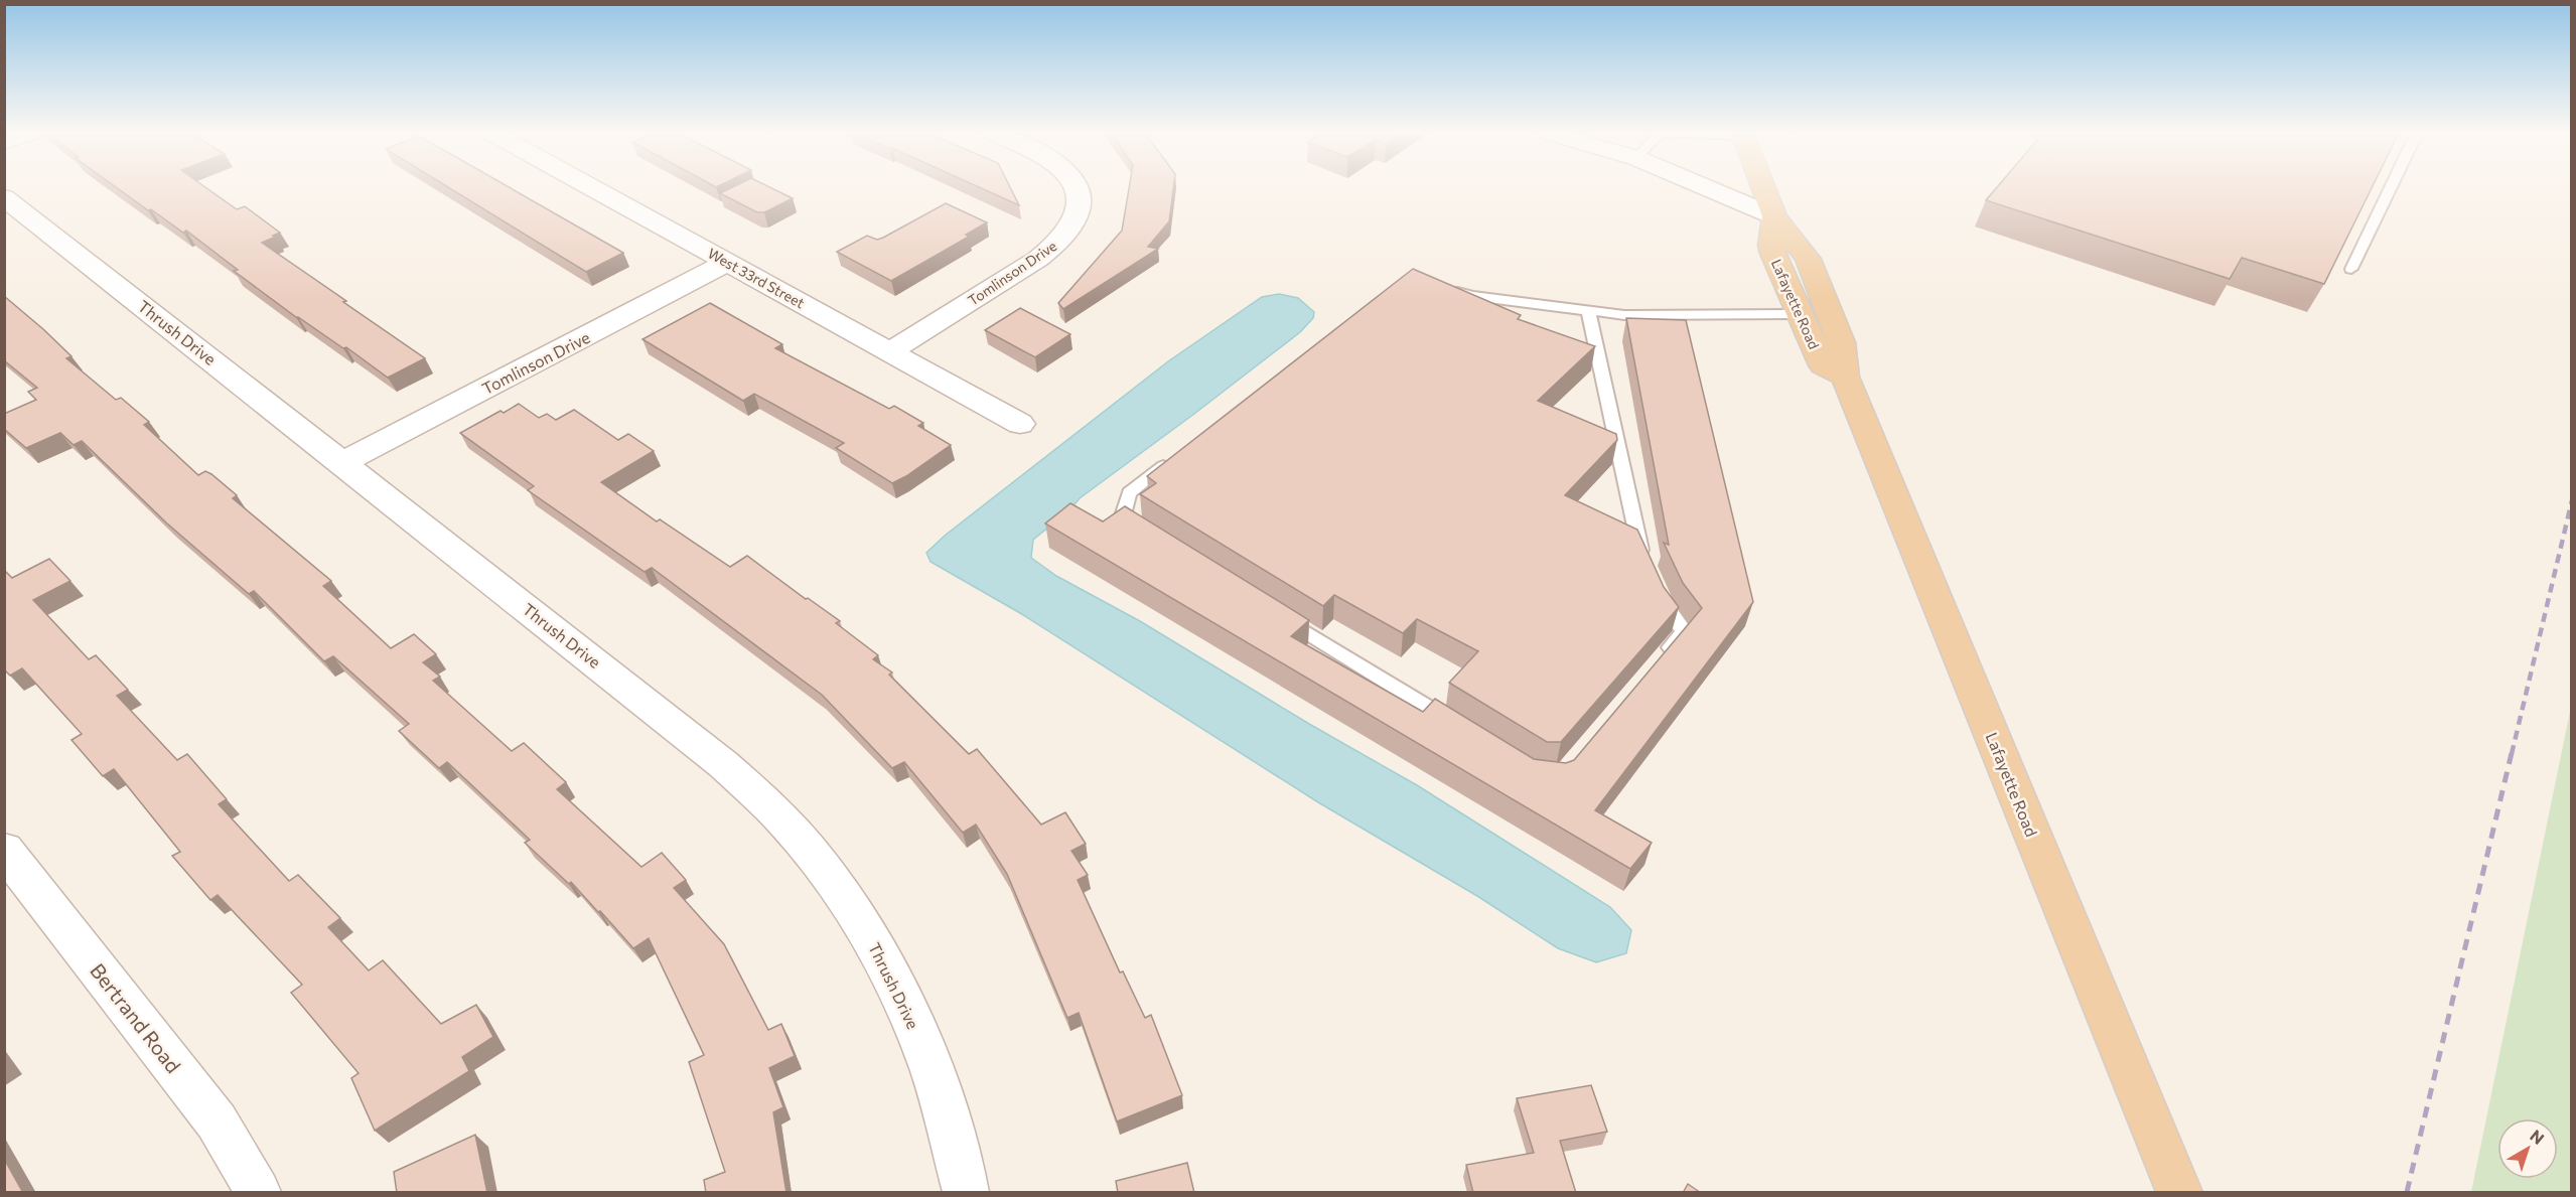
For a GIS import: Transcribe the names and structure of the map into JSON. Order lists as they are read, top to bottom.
{
  "streets": {
    "main road": ["Lafayette Road"],
    "street": [
      "Tomlinson Drive",
      "West 33rd Street",
      "Thrush Drive",
      "Bertrand Road"
    ]
  },
  "crossings": [
    ["Tomlinson Drive", "West 33rd Street"],
    ["Tomlinson Drive", "Thrush Drive"]
  ],
  "north": "top right"
}
